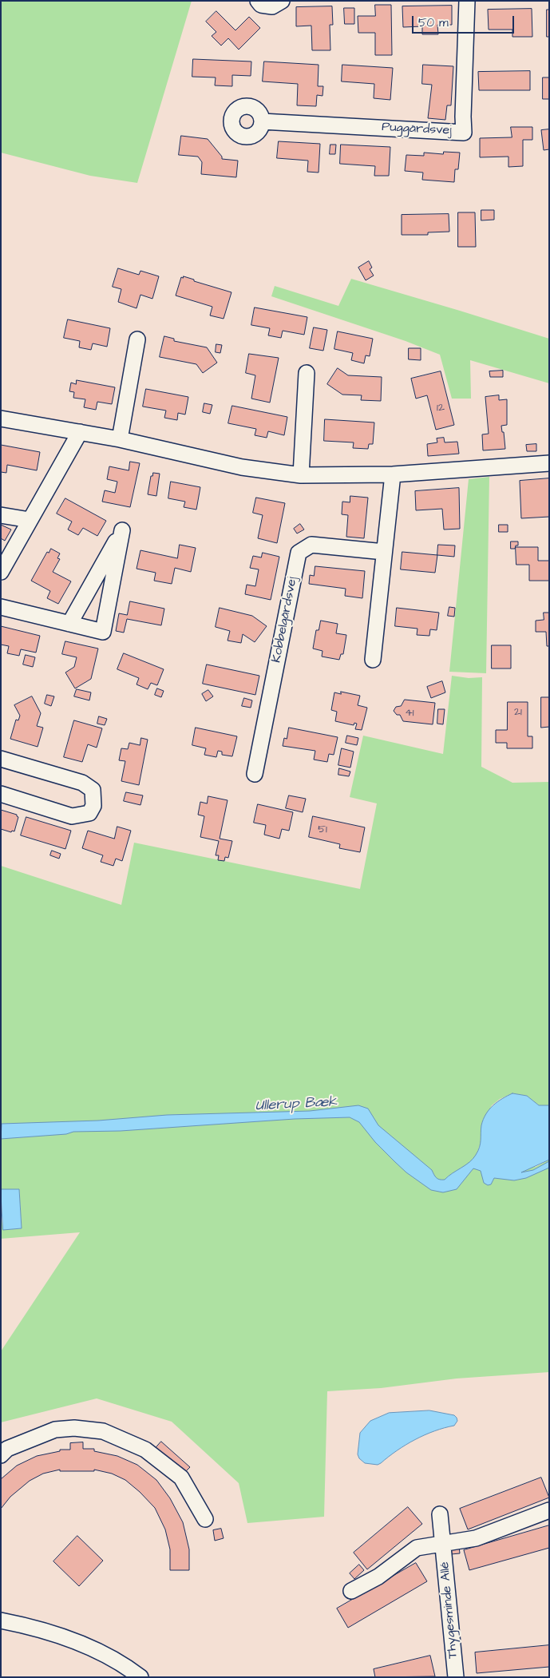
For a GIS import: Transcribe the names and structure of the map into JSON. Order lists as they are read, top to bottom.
{
  "streets": {
    "street": ["Puggårdsvej", "Kobbelgårdsvej", "Thygesminde Allé"]
  },
  "water": ["Ullerup Bæk"],
  "house_numbers": [
    "12",
    "21",
    "41",
    "51"
  ],
  "scale_bar": "50 m"
}
